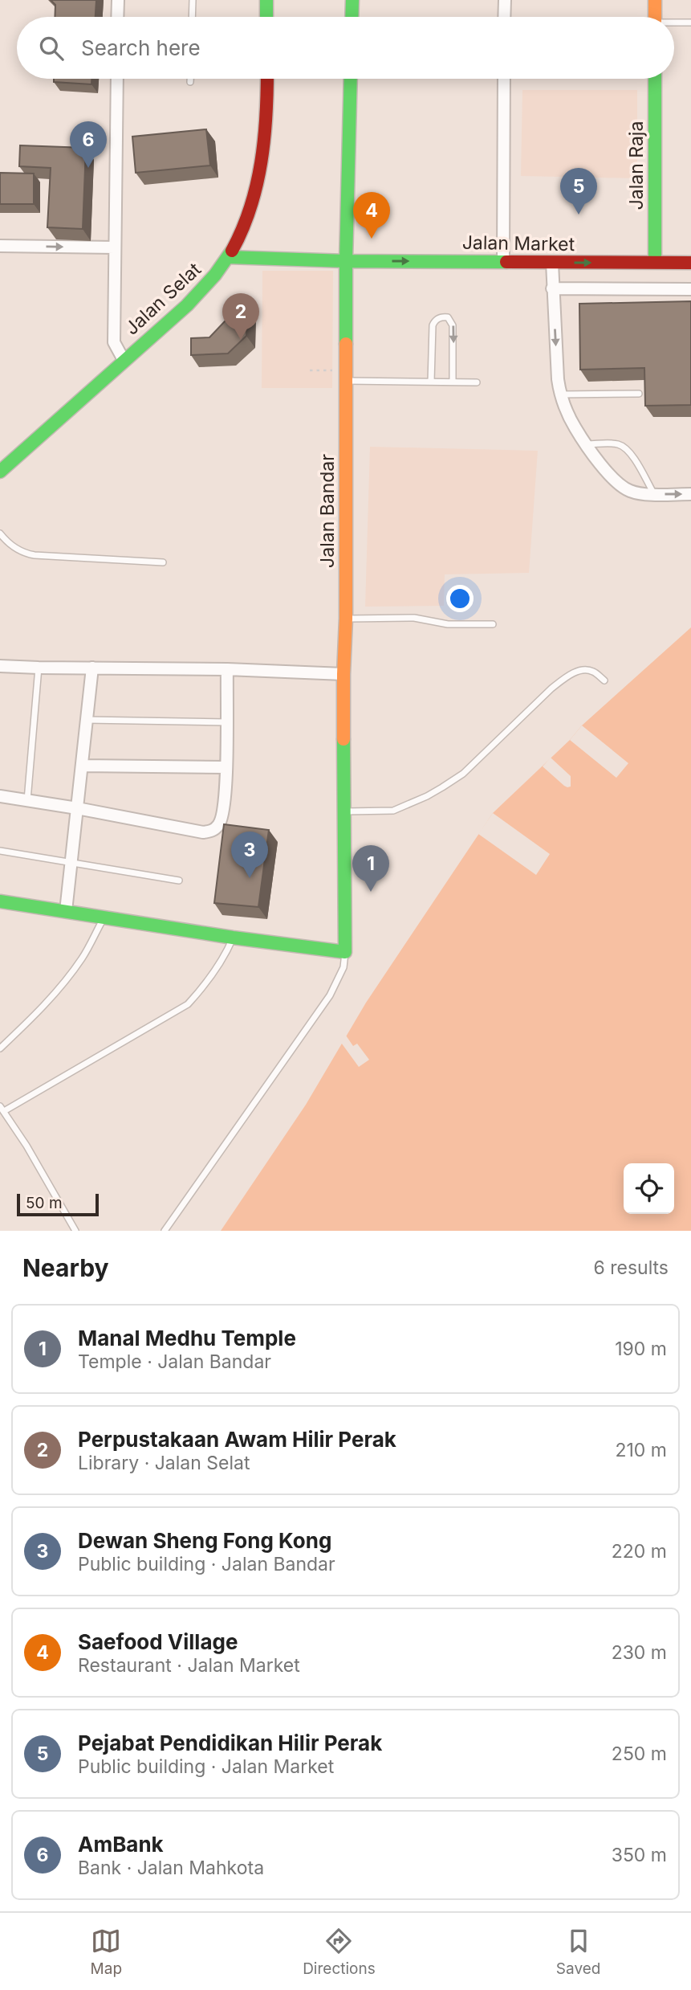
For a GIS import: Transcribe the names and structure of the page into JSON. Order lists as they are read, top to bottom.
{
  "streets": {
    "street": [
      "Jalan Raja",
      "Jalan Market",
      "Jalan Selat",
      "Jalan Bandar"
    ]
  },
  "crossings": [
    ["Jalan Raja", "Jalan Market"],
    ["Jalan Market", "Jalan Selat"],
    ["Jalan Market", "Jalan Bandar"]
  ],
  "scale_bar": "50 m",
  "page": {
    "search": "Search here",
    "pins": [
      "6",
      "5",
      "4",
      "2",
      "3",
      "1"
    ],
    "scale": "50 m",
    "heading": ["Nearby", "6 results"],
    "list": [
      {
        "mark": "1",
        "name": "Manal Medhu Temple",
        "note": "Temple · Jalan Bandar",
        "value": "190 m"
      },
      {
        "mark": "2",
        "name": "Perpustakaan Awam Hilir Perak",
        "note": "Library · Jalan Selat",
        "value": "210 m"
      },
      {
        "mark": "3",
        "name": "Dewan Sheng Fong Kong",
        "note": "Public building · Jalan Bandar",
        "value": "220 m"
      },
      {
        "mark": "4",
        "name": "Saefood Village",
        "note": "Restaurant · Jalan Market",
        "value": "230 m"
      },
      {
        "mark": "5",
        "name": "Pejabat Pendidikan Hilir Perak",
        "note": "Public building · Jalan Market",
        "value": "250 m"
      },
      {
        "mark": "6",
        "name": "AmBank",
        "note": "Bank · Jalan Mahkota",
        "value": "350 m"
      }
    ],
    "nav": ["Map", "Directions", "Saved"]
  }
}
